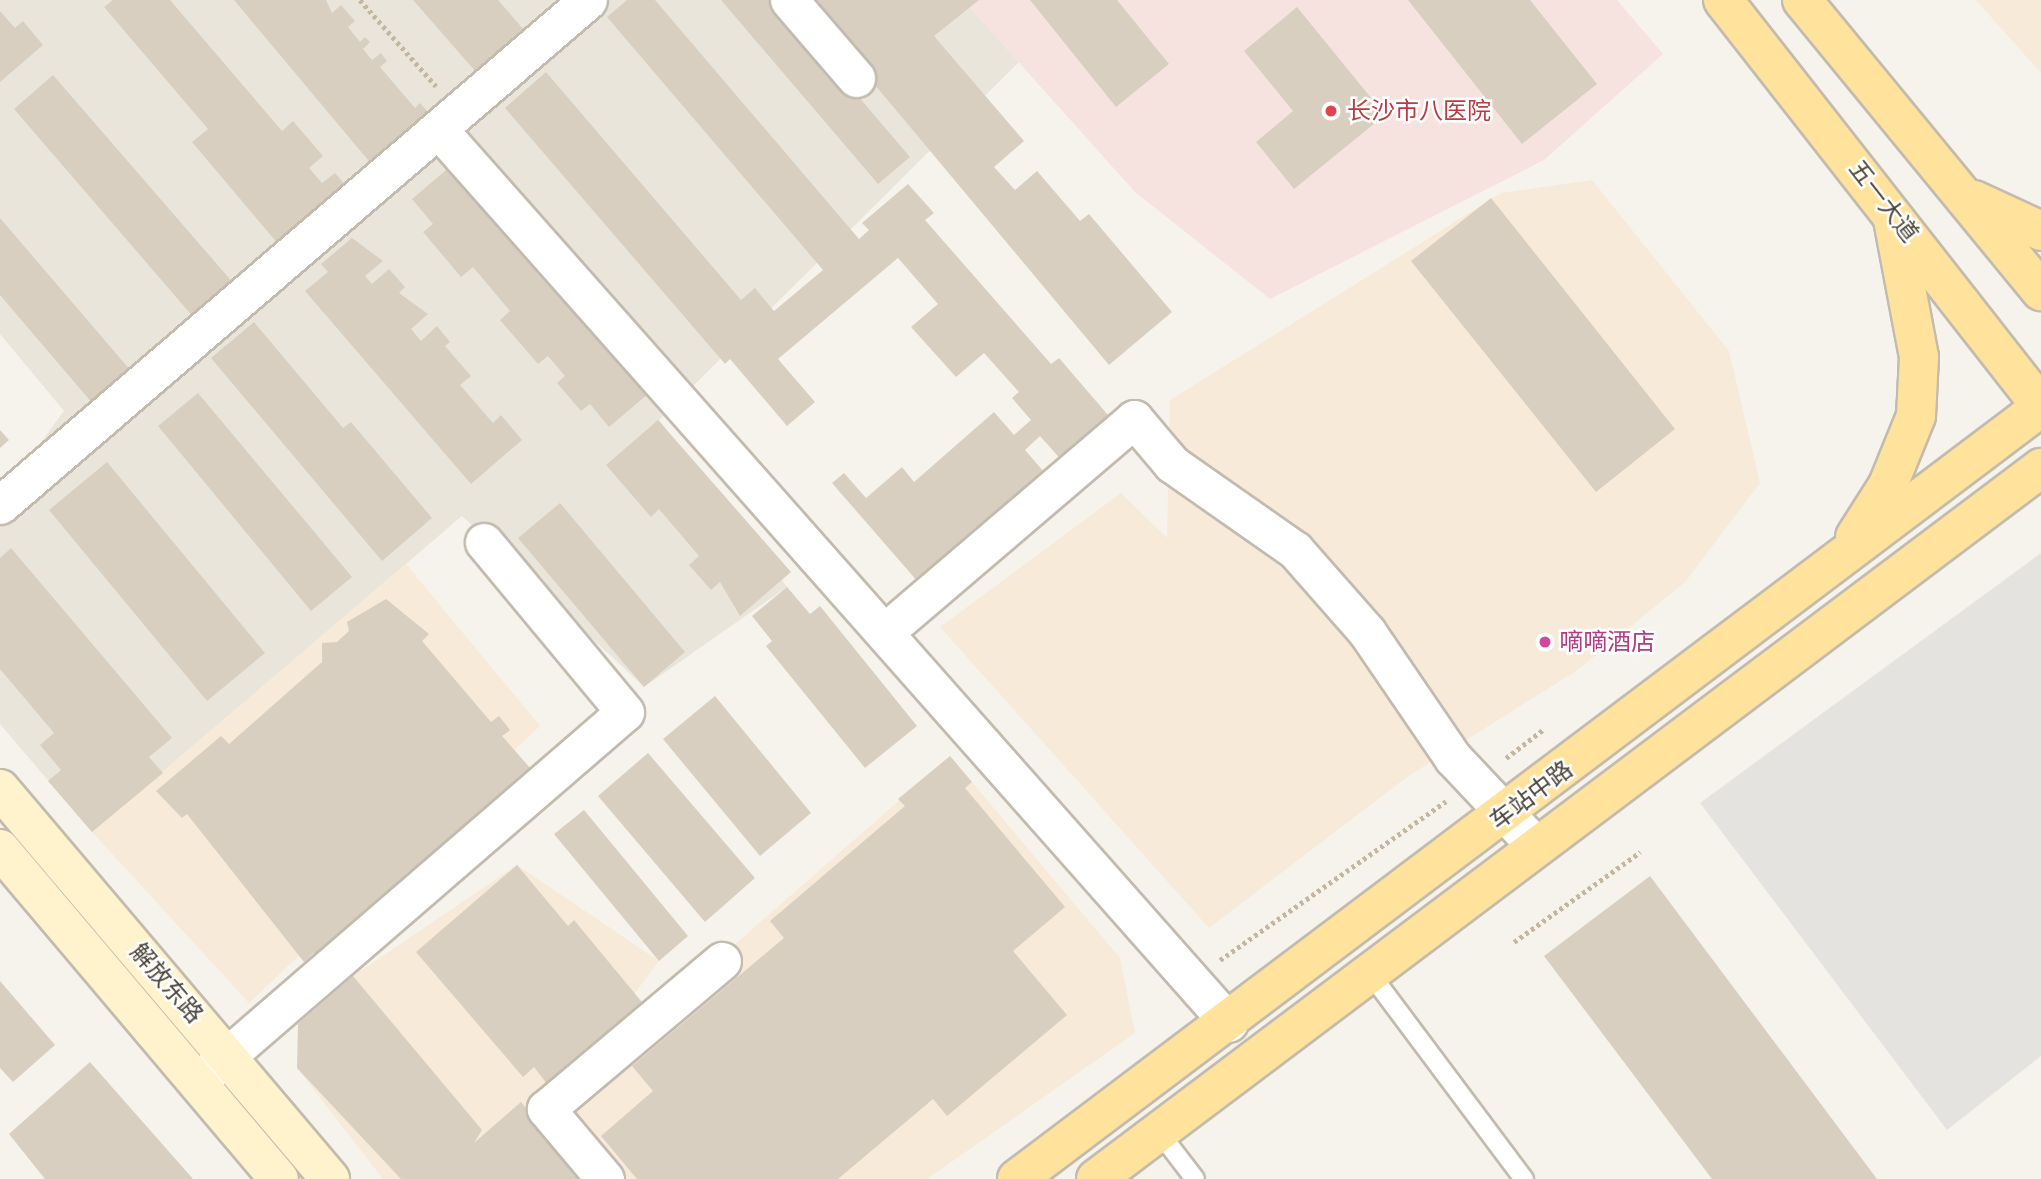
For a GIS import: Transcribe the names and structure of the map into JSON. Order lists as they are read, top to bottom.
{
  "streets": {
    "main road": ["五一大道", "车站中路", "解放东路"]
  },
  "crossings": [
    ["五一大道", "车站中路"]
  ],
  "places": ["长沙市八医院", "嘀嘀酒店"]
}
